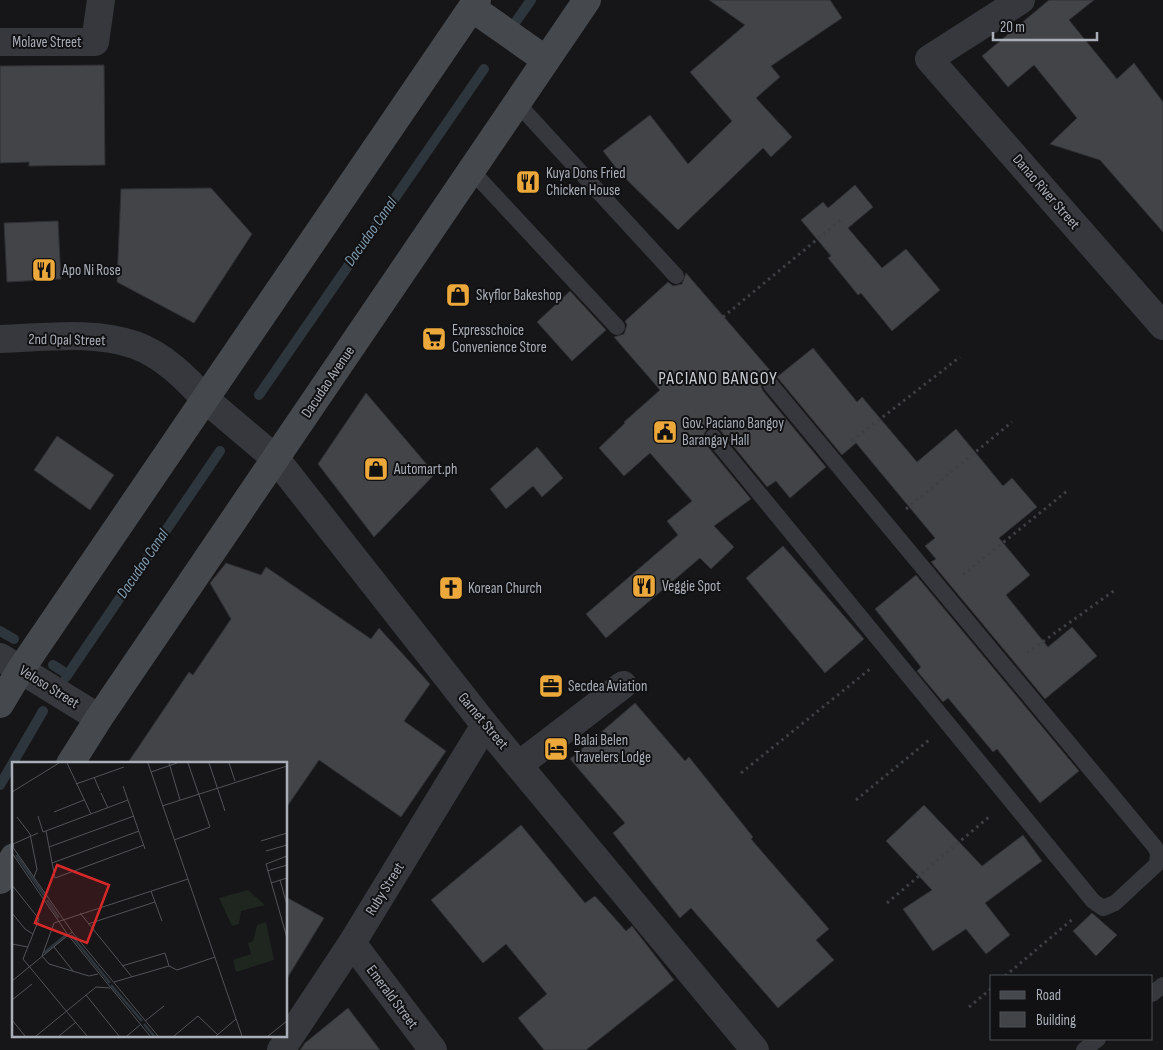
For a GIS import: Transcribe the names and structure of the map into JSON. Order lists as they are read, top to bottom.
{
  "streets": {
    "main road": ["Dacudao Avenue"],
    "street": [
      "Molave Street",
      "Danao River Street",
      "2nd Opal Street",
      "Veloso Street",
      "Garnet Street",
      "Ruby Street",
      "Emerald Street"
    ]
  },
  "crossings": [
    ["2nd Opal Street", "Garnet Street"],
    ["Dacudao Avenue", "Veloso Street"],
    ["Dacudao Avenue", "Garnet Street"],
    ["Garnet Street", "Ruby Street"],
    ["Ruby Street", "Emerald Street"]
  ],
  "districts": ["PACIANO BANGOY"],
  "water": ["Dacudao Canal"],
  "places": {
    "restaurant": ["Kuya Dons Fried Chicken House", "Apo Ni Rose", "Veggie Spot"],
    "shop": ["Skyflor Bakeshop", "Automart.ph"],
    "supermarket": ["Expresschoice Convenience Store"],
    "public building": ["Gov. Paciano Bangoy Barangay Hall"],
    "church": ["Korean Church"],
    "office": ["Secdea Aviation"],
    "hotel": ["Balai Belen Travelers Lodge"]
  },
  "legend": ["Road", "Building"],
  "scale_bar": "20 m"
}
